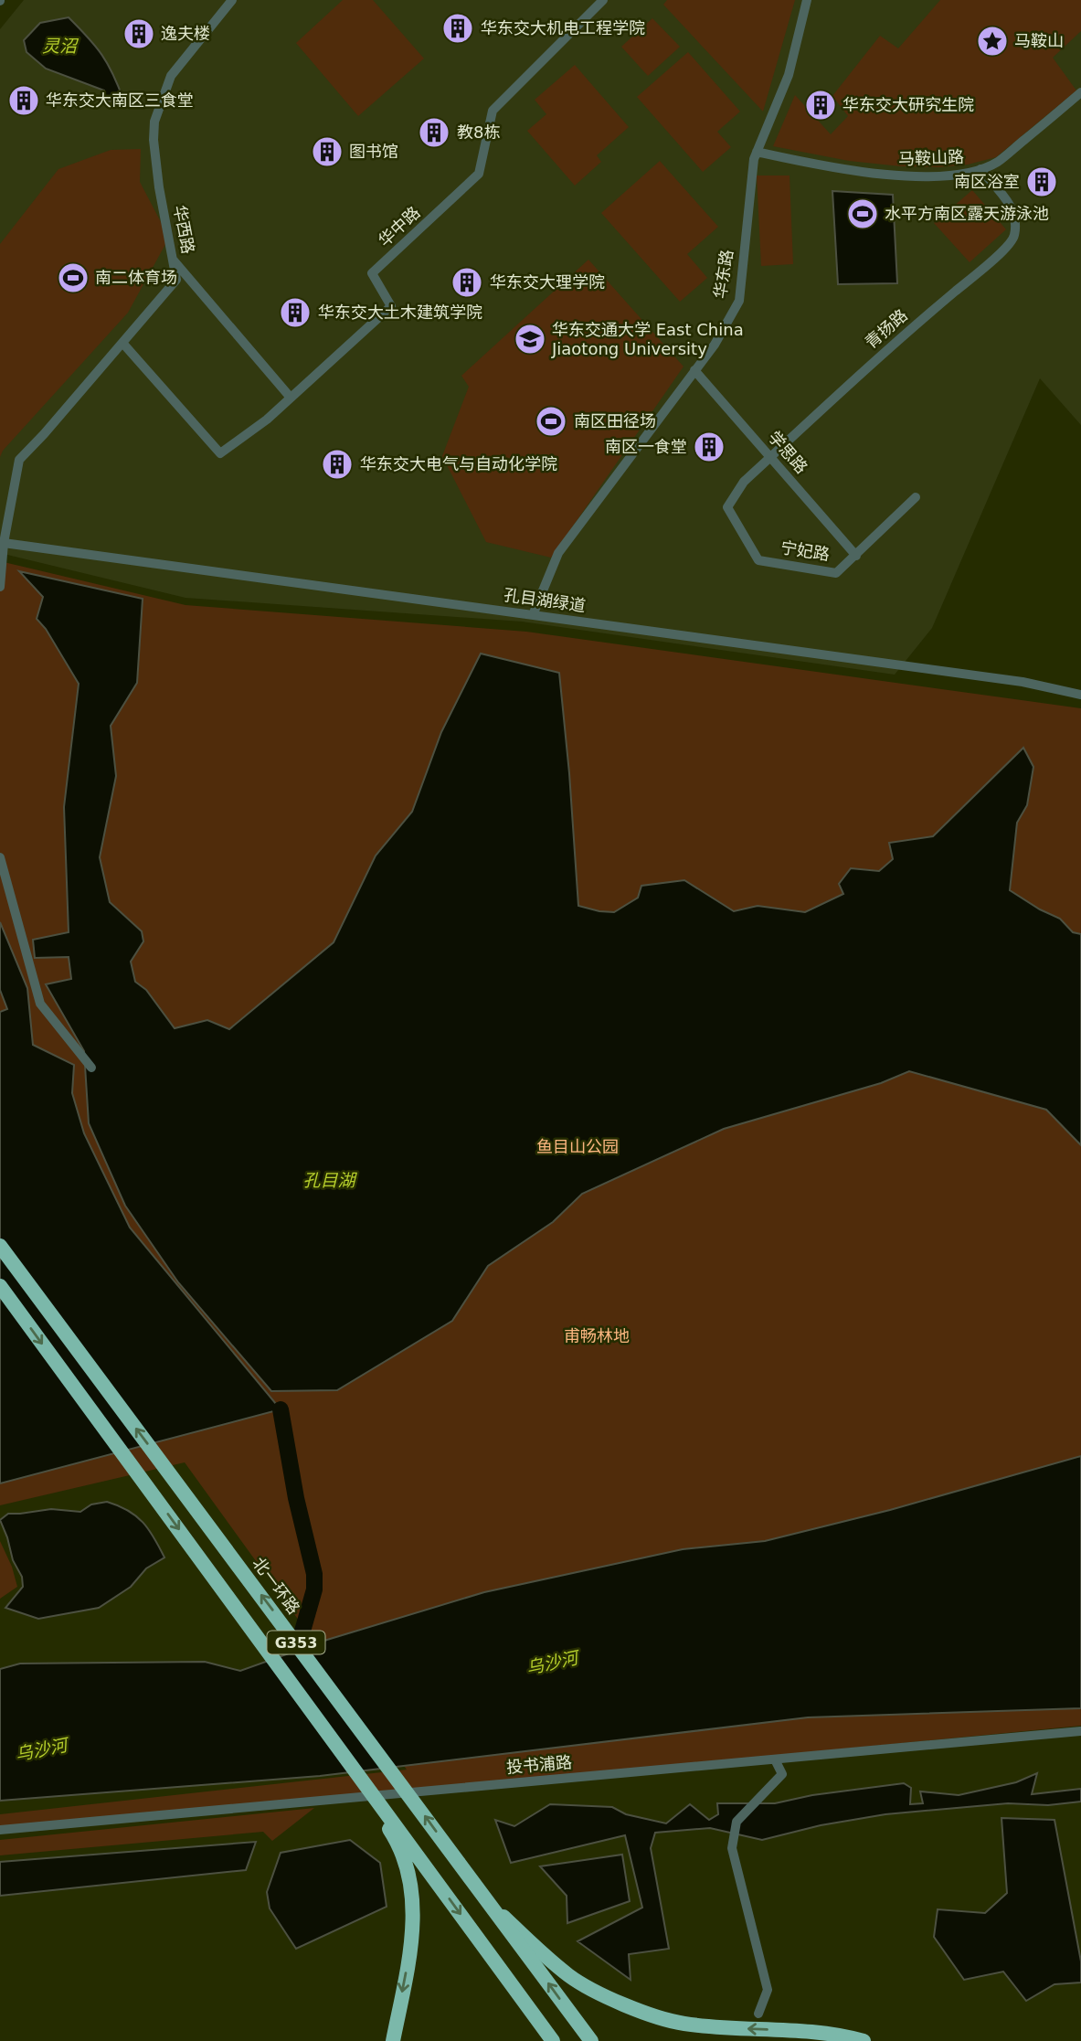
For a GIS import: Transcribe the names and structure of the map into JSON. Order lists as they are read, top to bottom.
{
  "streets": {
    "highway": ["北一环路", "G353"],
    "street": [
      "马鞍山路",
      "华中路",
      "华西路",
      "华东路",
      "青扬路",
      "学思路",
      "宁妃路",
      "孔目湖绿道",
      "投书浦路"
    ]
  },
  "crossings": [
    ["马鞍山路", "华东路"],
    ["马鞍山路", "青扬路"],
    ["华中路", "华西路"],
    ["华西路", "孔目湖绿道"],
    ["华东路", "学思路"],
    ["华东路", "孔目湖绿道"],
    ["青扬路", "学思路"],
    ["青扬路", "宁妃路"],
    ["学思路", "宁妃路"]
  ],
  "water": ["灵沼", "孔目湖", "乌沙河"],
  "parks": ["鱼目山公园", "甫畅林地"],
  "places": {
    "building": [
      "华东交大机电工程学院",
      "逸夫楼",
      "华东交大南区三食堂",
      "华东交大研究生院",
      "教8栋",
      "图书馆",
      "南区浴室",
      "华东交大理学院",
      "华东交大土木建筑学院",
      "南区一食堂",
      "华东交大电气与自动化学院"
    ],
    "place": ["马鞍山"],
    "sports": ["水平方南区露天游泳池", "南二体育场", "南区田径场"],
    "school or university": ["华东交通大学 East China Jiaotong University"]
  }
}
